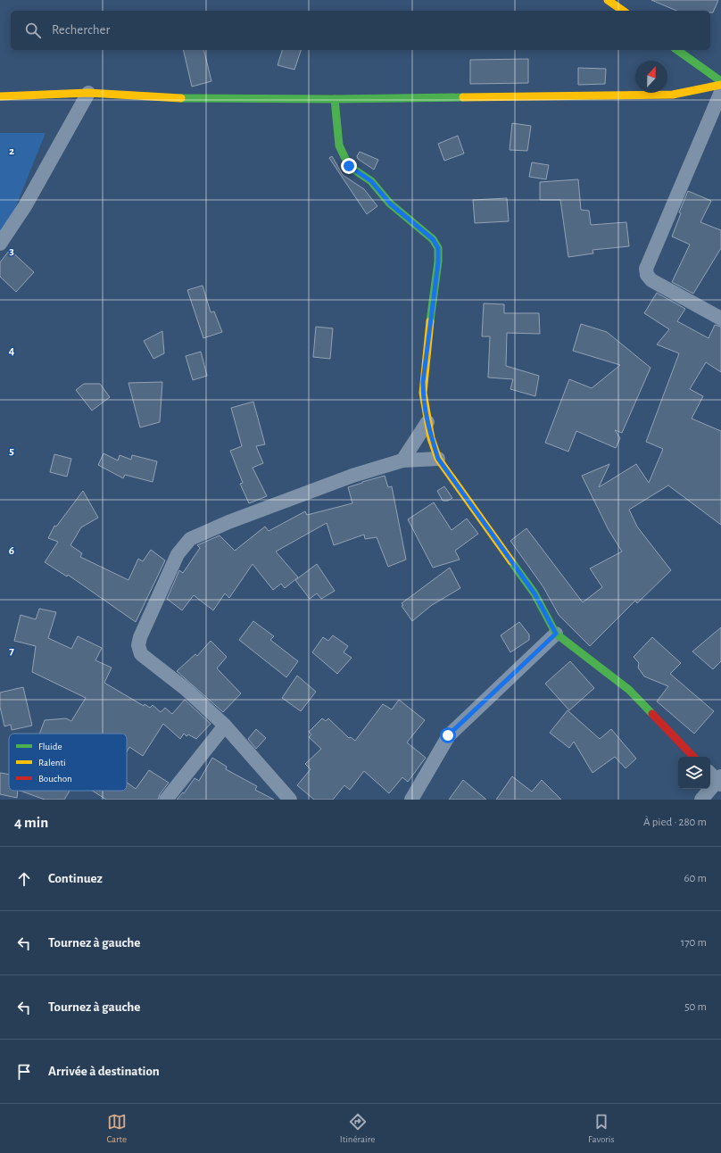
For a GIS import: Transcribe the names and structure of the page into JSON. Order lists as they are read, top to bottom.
{
  "legend": ["Fluide", "Ralenti", "Bouchon"],
  "north": "top",
  "page": {
    "search": "Rechercher",
    "heading": ["4 min", "À pied · 280 m"],
    "list": [
      ["Continuez", "60 m"],
      ["Tournez à gauche", "170 m"],
      ["Tournez à gauche", "50 m"],
      "Arrivée à destination"
    ],
    "nav": ["Carte", "Itinéraire", "Favoris"]
  },
  "grid": {
    "rows": [
      "2",
      "3",
      "4",
      "5",
      "6",
      "7"
    ]
  }
}
